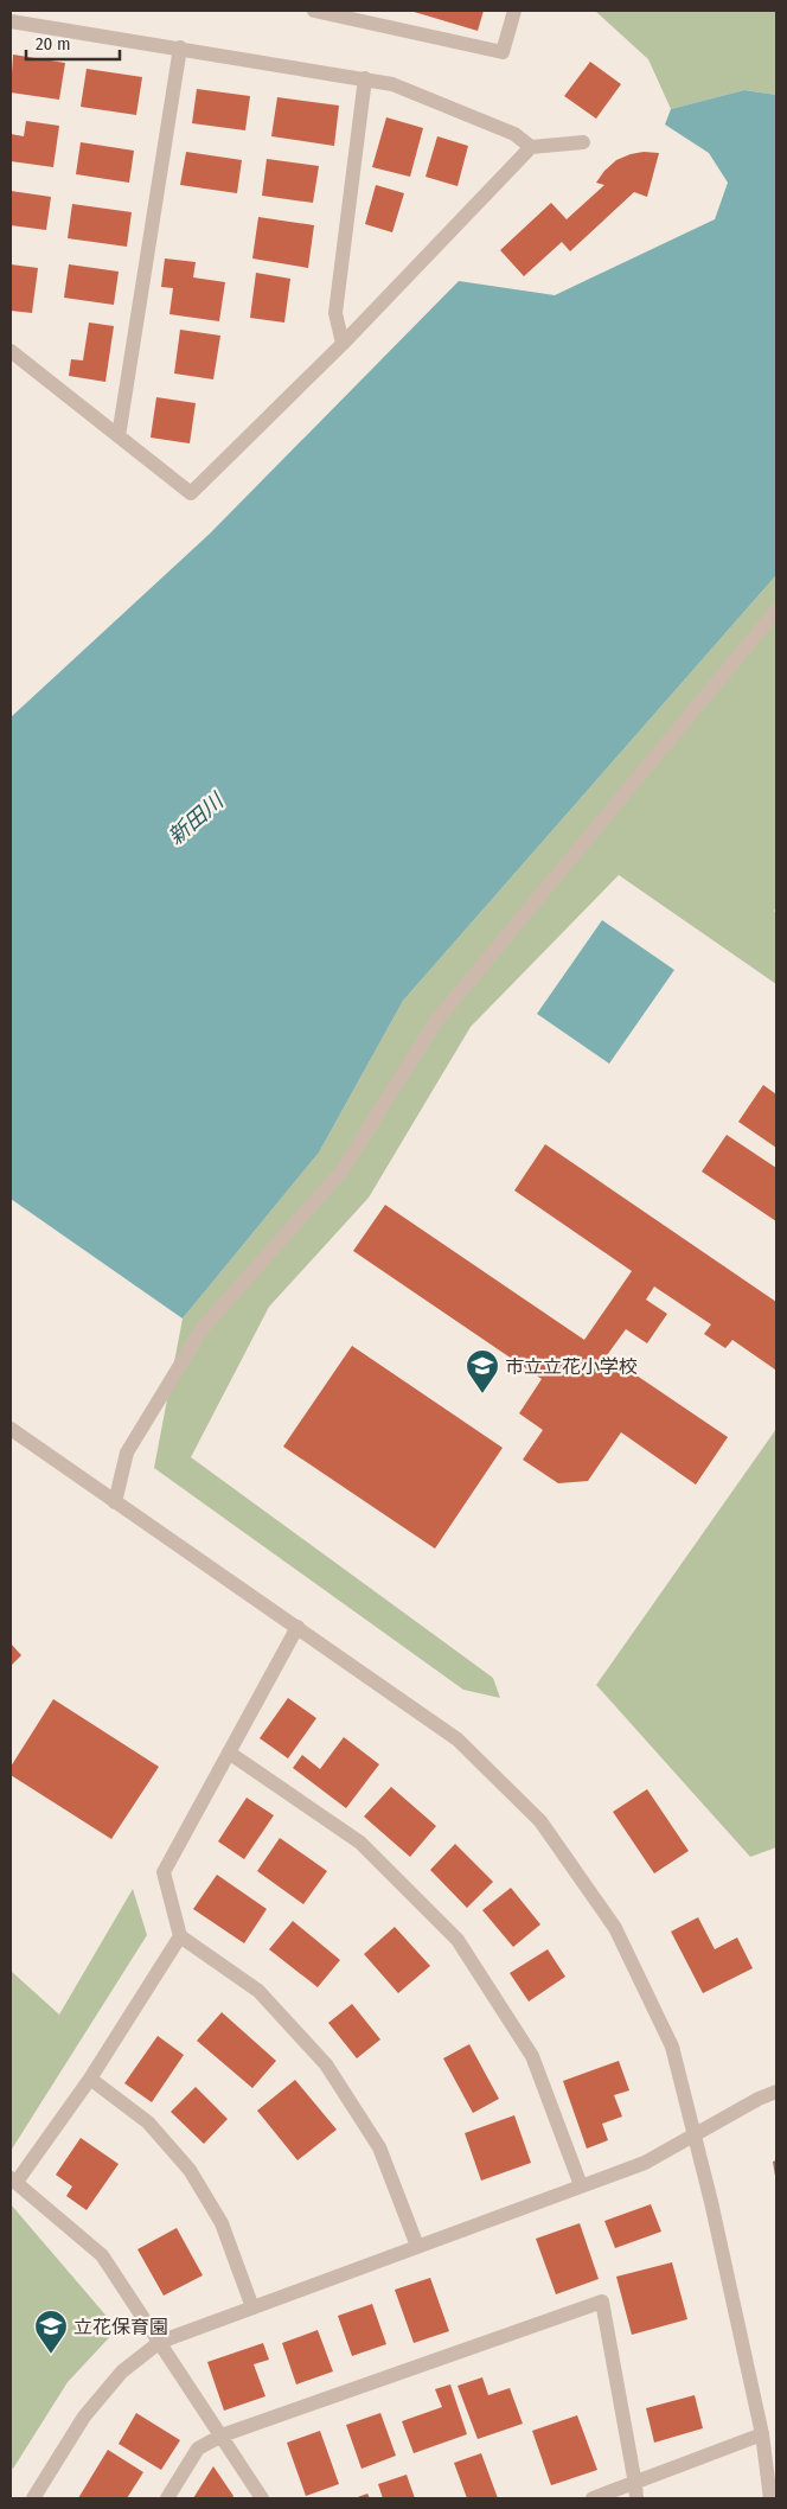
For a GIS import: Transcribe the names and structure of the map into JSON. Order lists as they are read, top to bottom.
{
  "water": ["新田川"],
  "places": {
    "school or university": ["市立立花小学校", "立花保育園"]
  },
  "scale_bar": "20 m"
}
